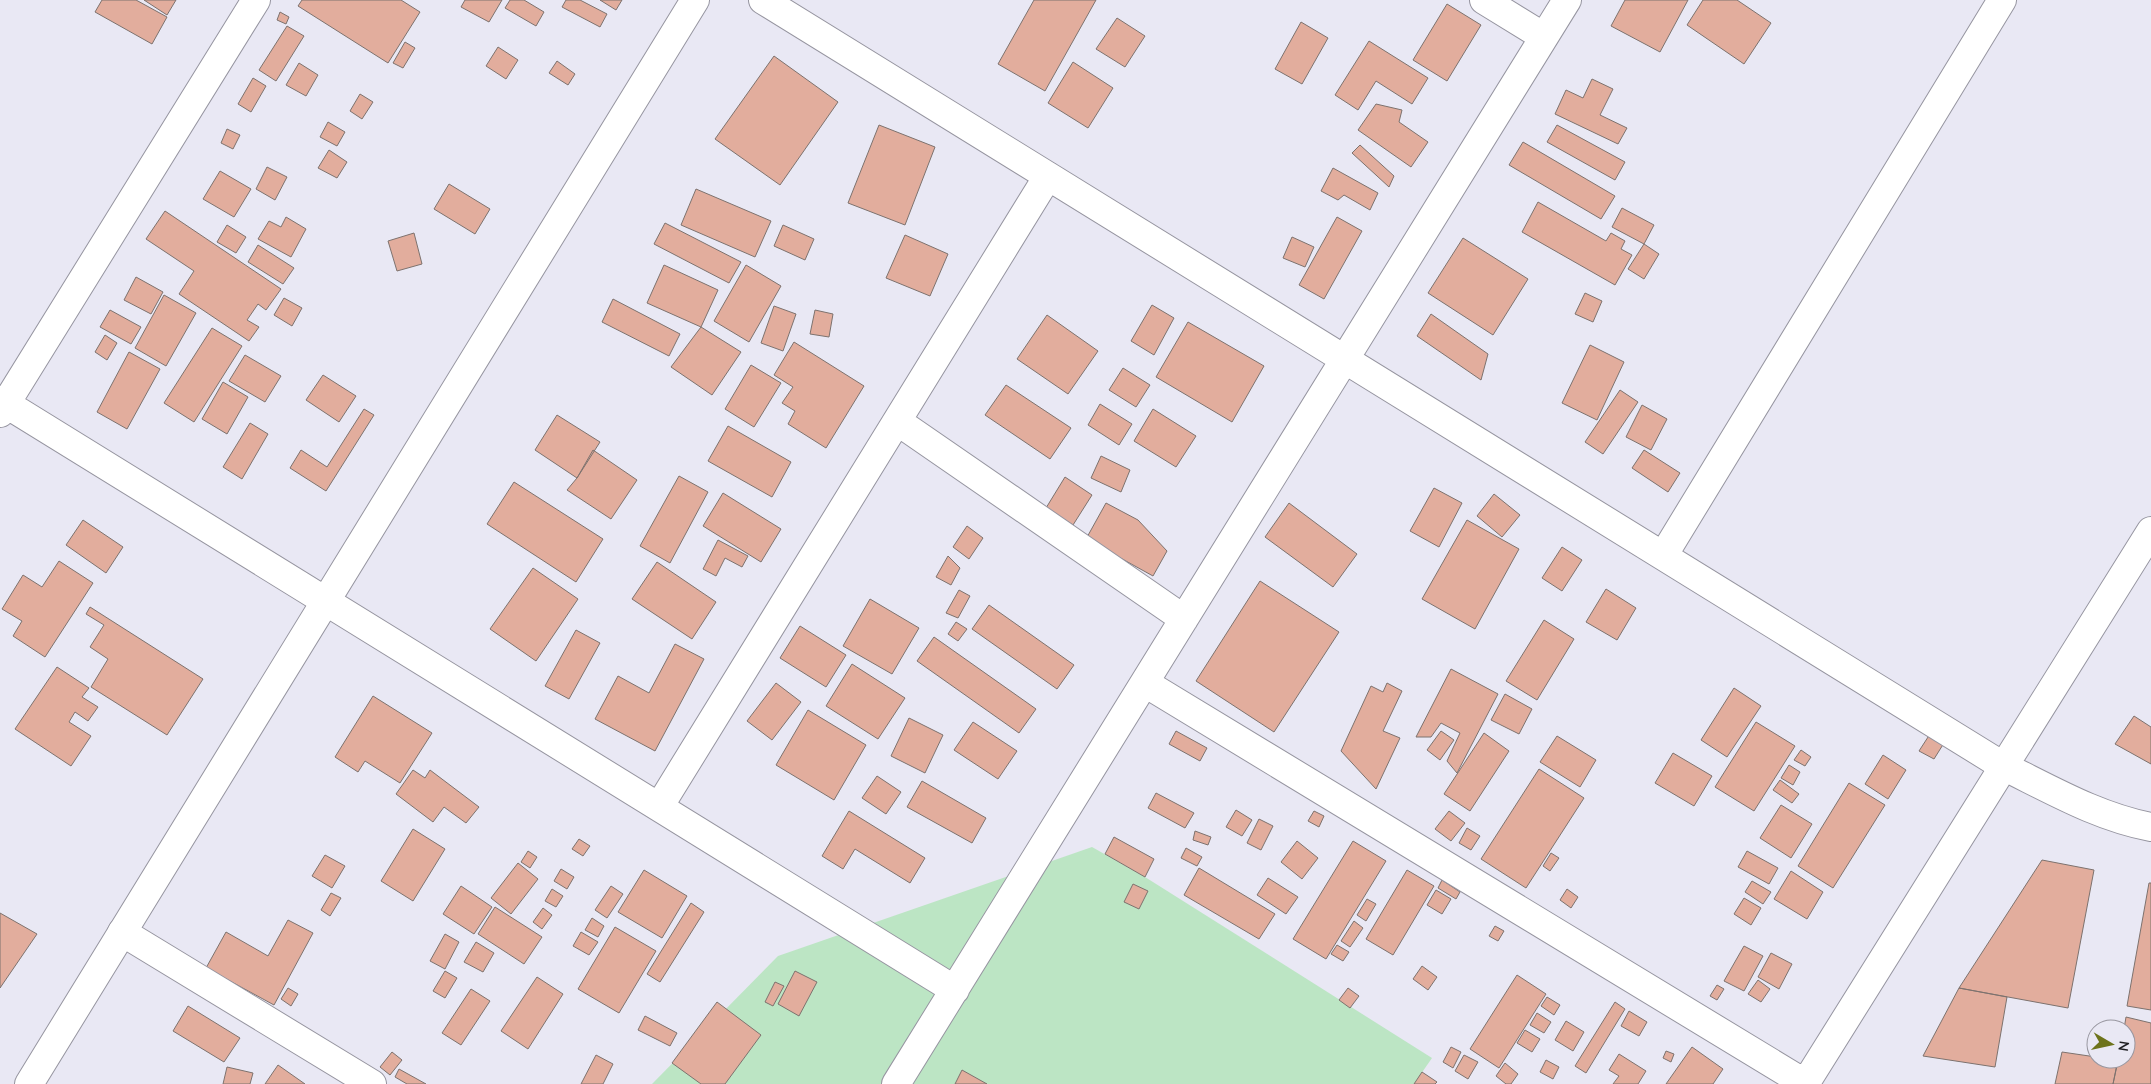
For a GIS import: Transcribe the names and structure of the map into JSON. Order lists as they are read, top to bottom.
{
  "north": "right"
}
